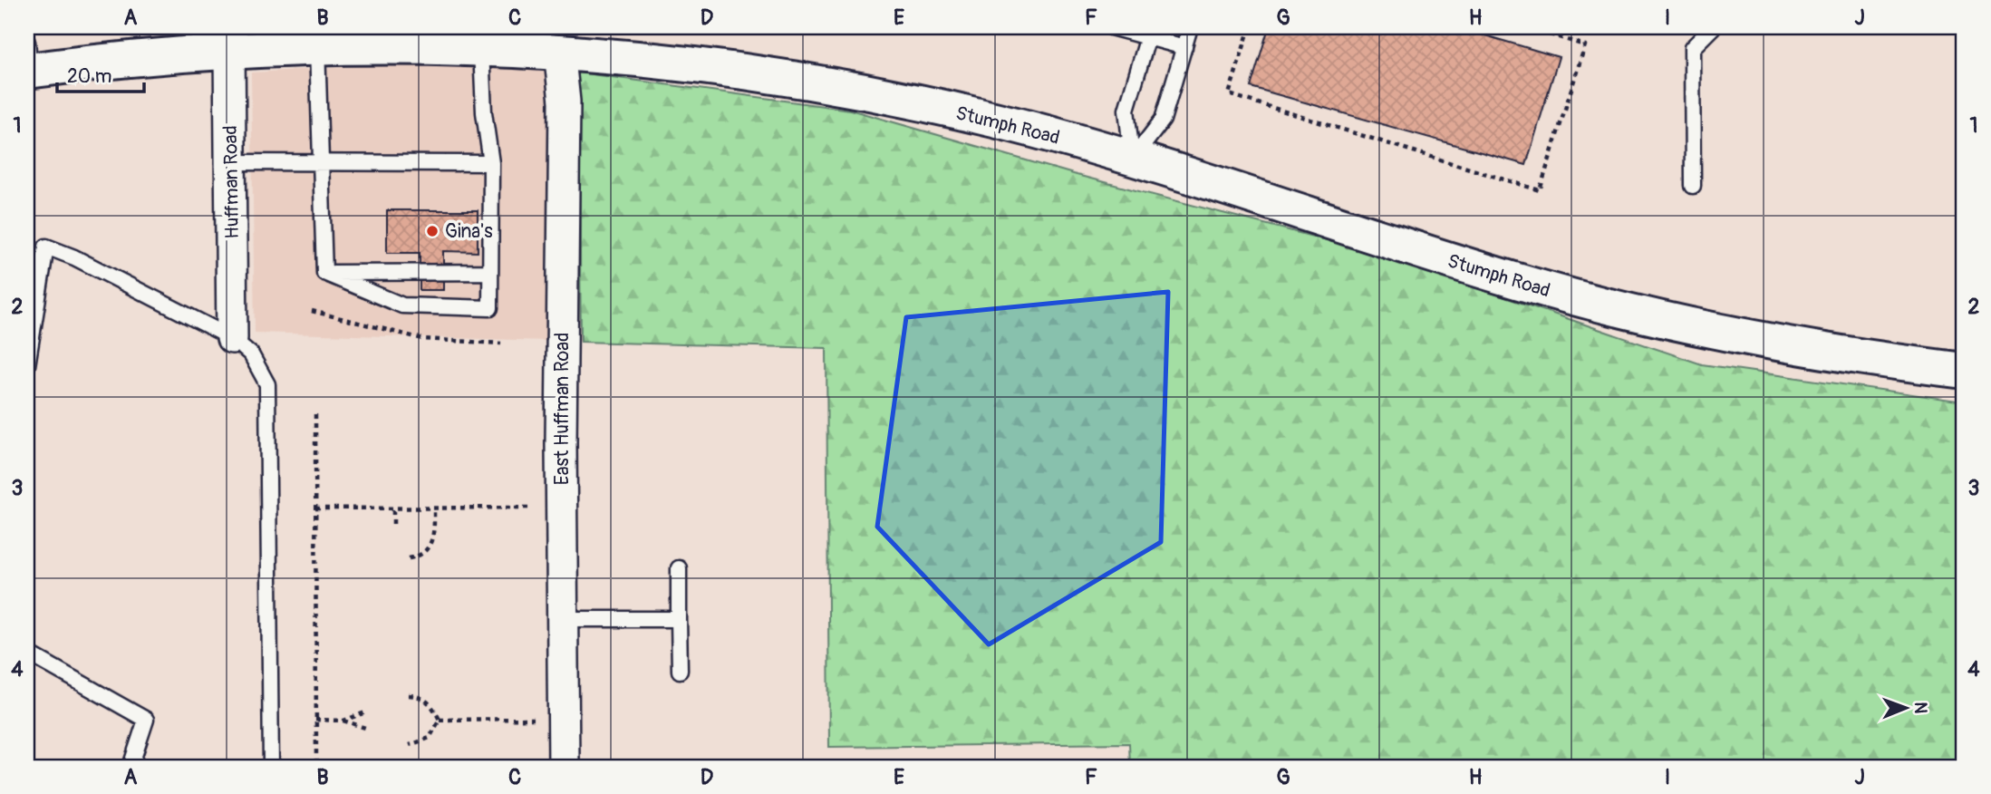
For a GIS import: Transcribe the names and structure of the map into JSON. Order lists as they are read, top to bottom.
{
  "streets": {
    "main road": ["Stumph Road"],
    "street": ["Huffman Road", "East Huffman Road"]
  },
  "crossings": [
    ["Stumph Road", "Huffman Road"],
    ["Stumph Road", "East Huffman Road"]
  ],
  "places": ["Gina's"],
  "scale_bar": "20 m",
  "north": "right",
  "grid": {
    "columns": [
      "A",
      "B",
      "C",
      "D",
      "E",
      "F",
      "G",
      "H",
      "I",
      "J"
    ],
    "rows": [
      "1",
      "2",
      "3",
      "4"
    ]
  }
}
